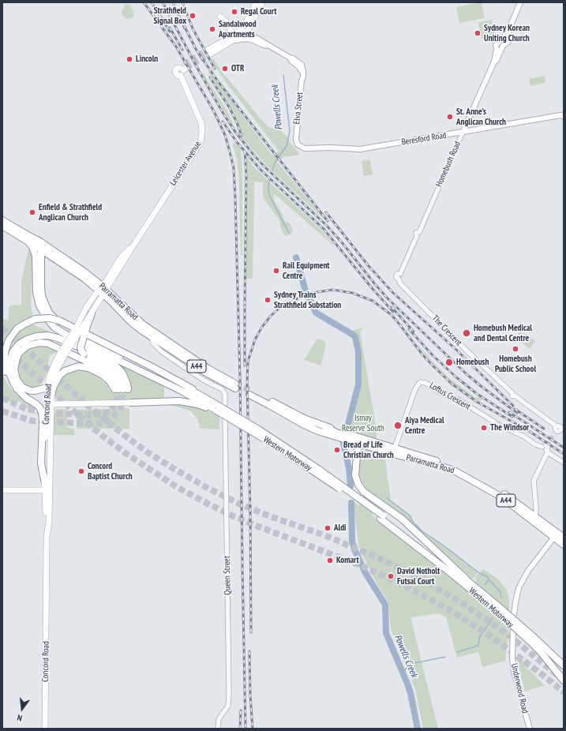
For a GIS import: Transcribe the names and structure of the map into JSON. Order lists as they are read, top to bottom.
{
  "streets": {
    "highway": ["Parramatta Road", "A44", "Western Motorway"],
    "main road": [
      "Elva Street",
      "Beresford Road",
      "Leicester Avenue",
      "Homebush Road",
      "Concord Road",
      "Underwood Road"
    ],
    "street": ["The Crescent", "Loftus Crescent", "Queen Street"]
  },
  "crossings": [
    ["Elva Street", "Beresford Road"],
    ["Beresford Road", "Homebush Road"],
    ["Leicester Avenue", "Parramatta Road"],
    ["Leicester Avenue", "Concord Road"],
    ["Homebush Road", "The Crescent"],
    ["Parramatta Road", "Loftus Crescent"],
    ["Parramatta Road", "Concord Road"],
    ["Parramatta Road", "Western Motorway"],
    ["Western Motorway", "Queen Street"]
  ],
  "water": ["Powells Creek"],
  "parks": ["Ismay Reserve South"],
  "places": [
    "Regal Court",
    "Strathfield Signal Box",
    "Sandalwood Apartments",
    "Sydney Korean Uniting Church",
    "Lincoln",
    "OTR",
    "St. Anne's Anglican Church",
    "Enfield & Strathfield Anglican Church",
    "Rail Equipment Centre",
    "Sydney Trains Strathfield Substation",
    "Homebush Medical and Dental Centre",
    "Homebush Public School",
    "Homebush",
    "Aiya Medical Centre",
    "The Windsor",
    "Bread of Life Christian Church",
    "Concord Baptist Church",
    "Aldi",
    "Komart",
    "David Notholt Futsal Court"
  ],
  "north": "bottom"
}
